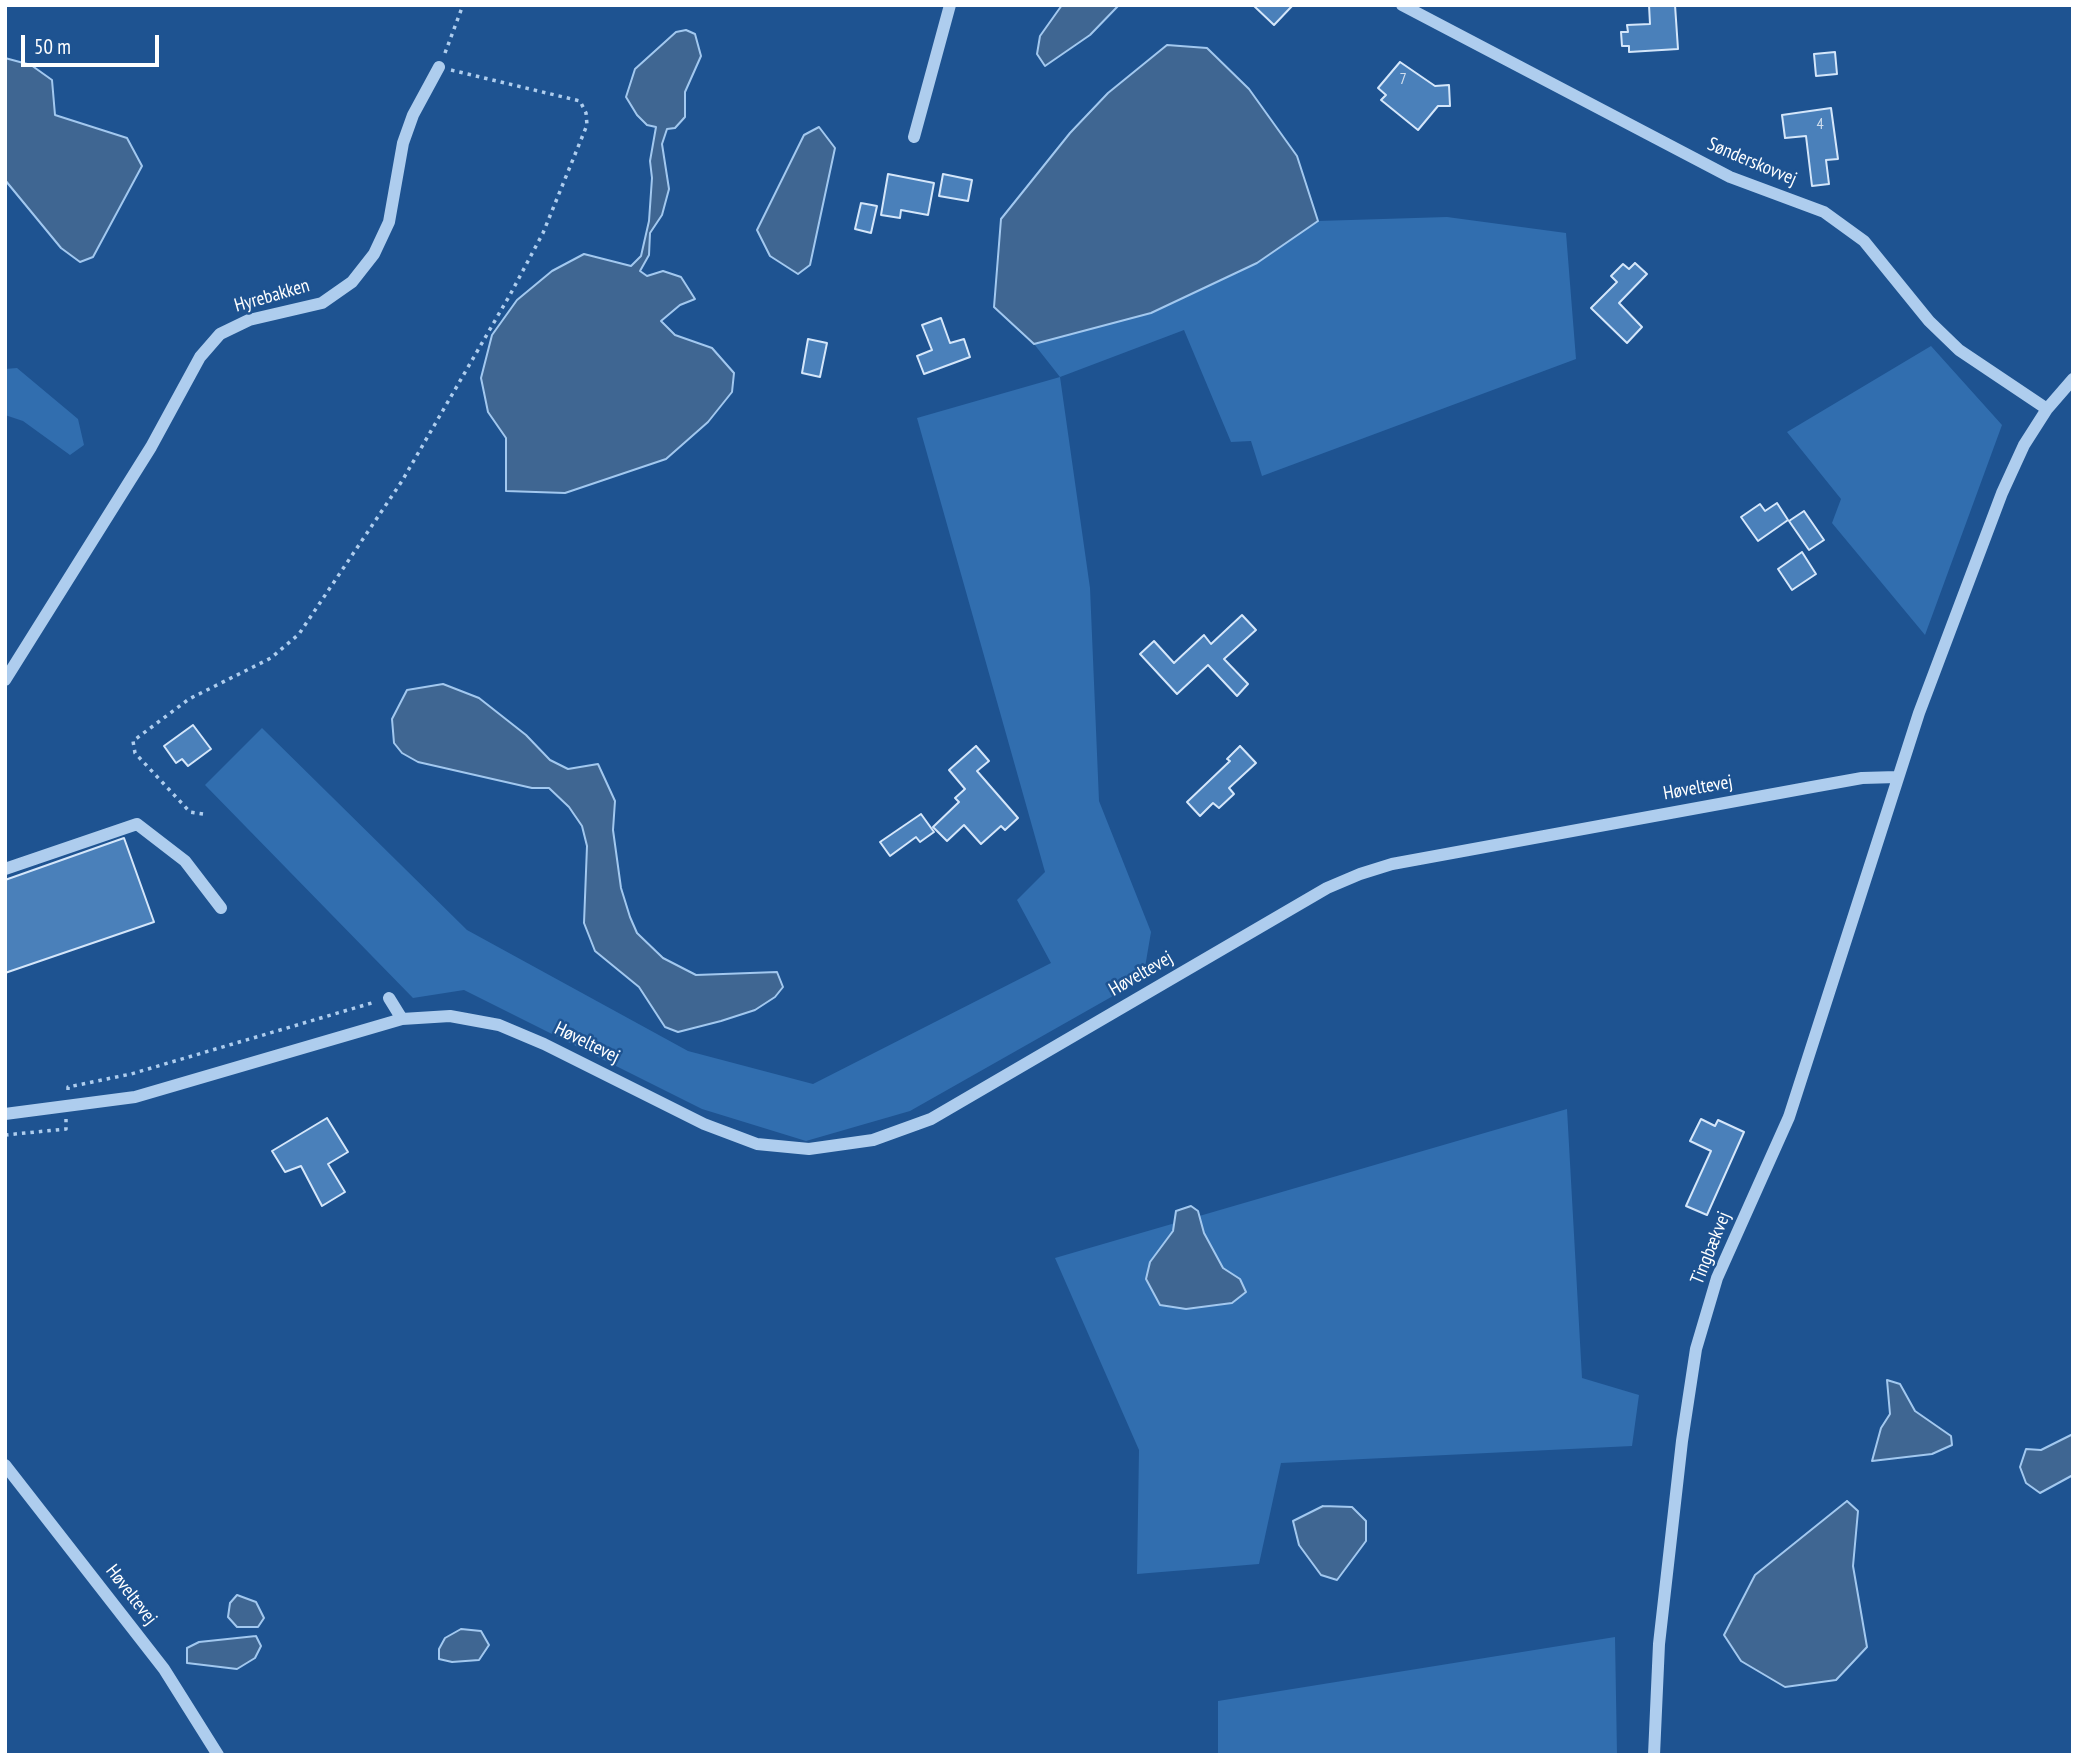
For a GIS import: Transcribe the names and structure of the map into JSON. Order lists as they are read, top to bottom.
{
  "streets": {
    "street": [
      "Sønderskovvej",
      "Hyrebakken",
      "Høveltevej",
      "Tingbækvej"
    ]
  },
  "crossings": [
    ["Høveltevej", "Tingbækvej"]
  ],
  "house_numbers": ["7", "4"],
  "scale_bar": "50 m"
}
